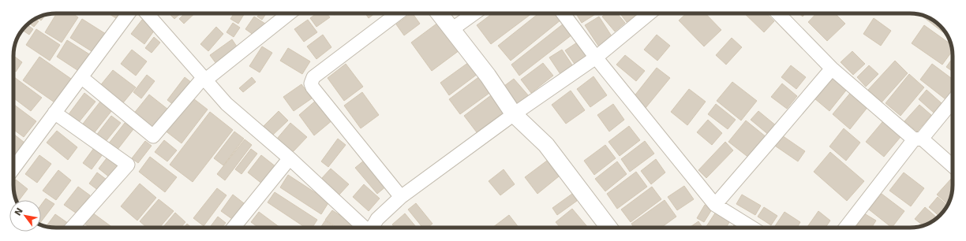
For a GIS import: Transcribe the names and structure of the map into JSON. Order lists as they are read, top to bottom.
{
  "north": "top left"
}
